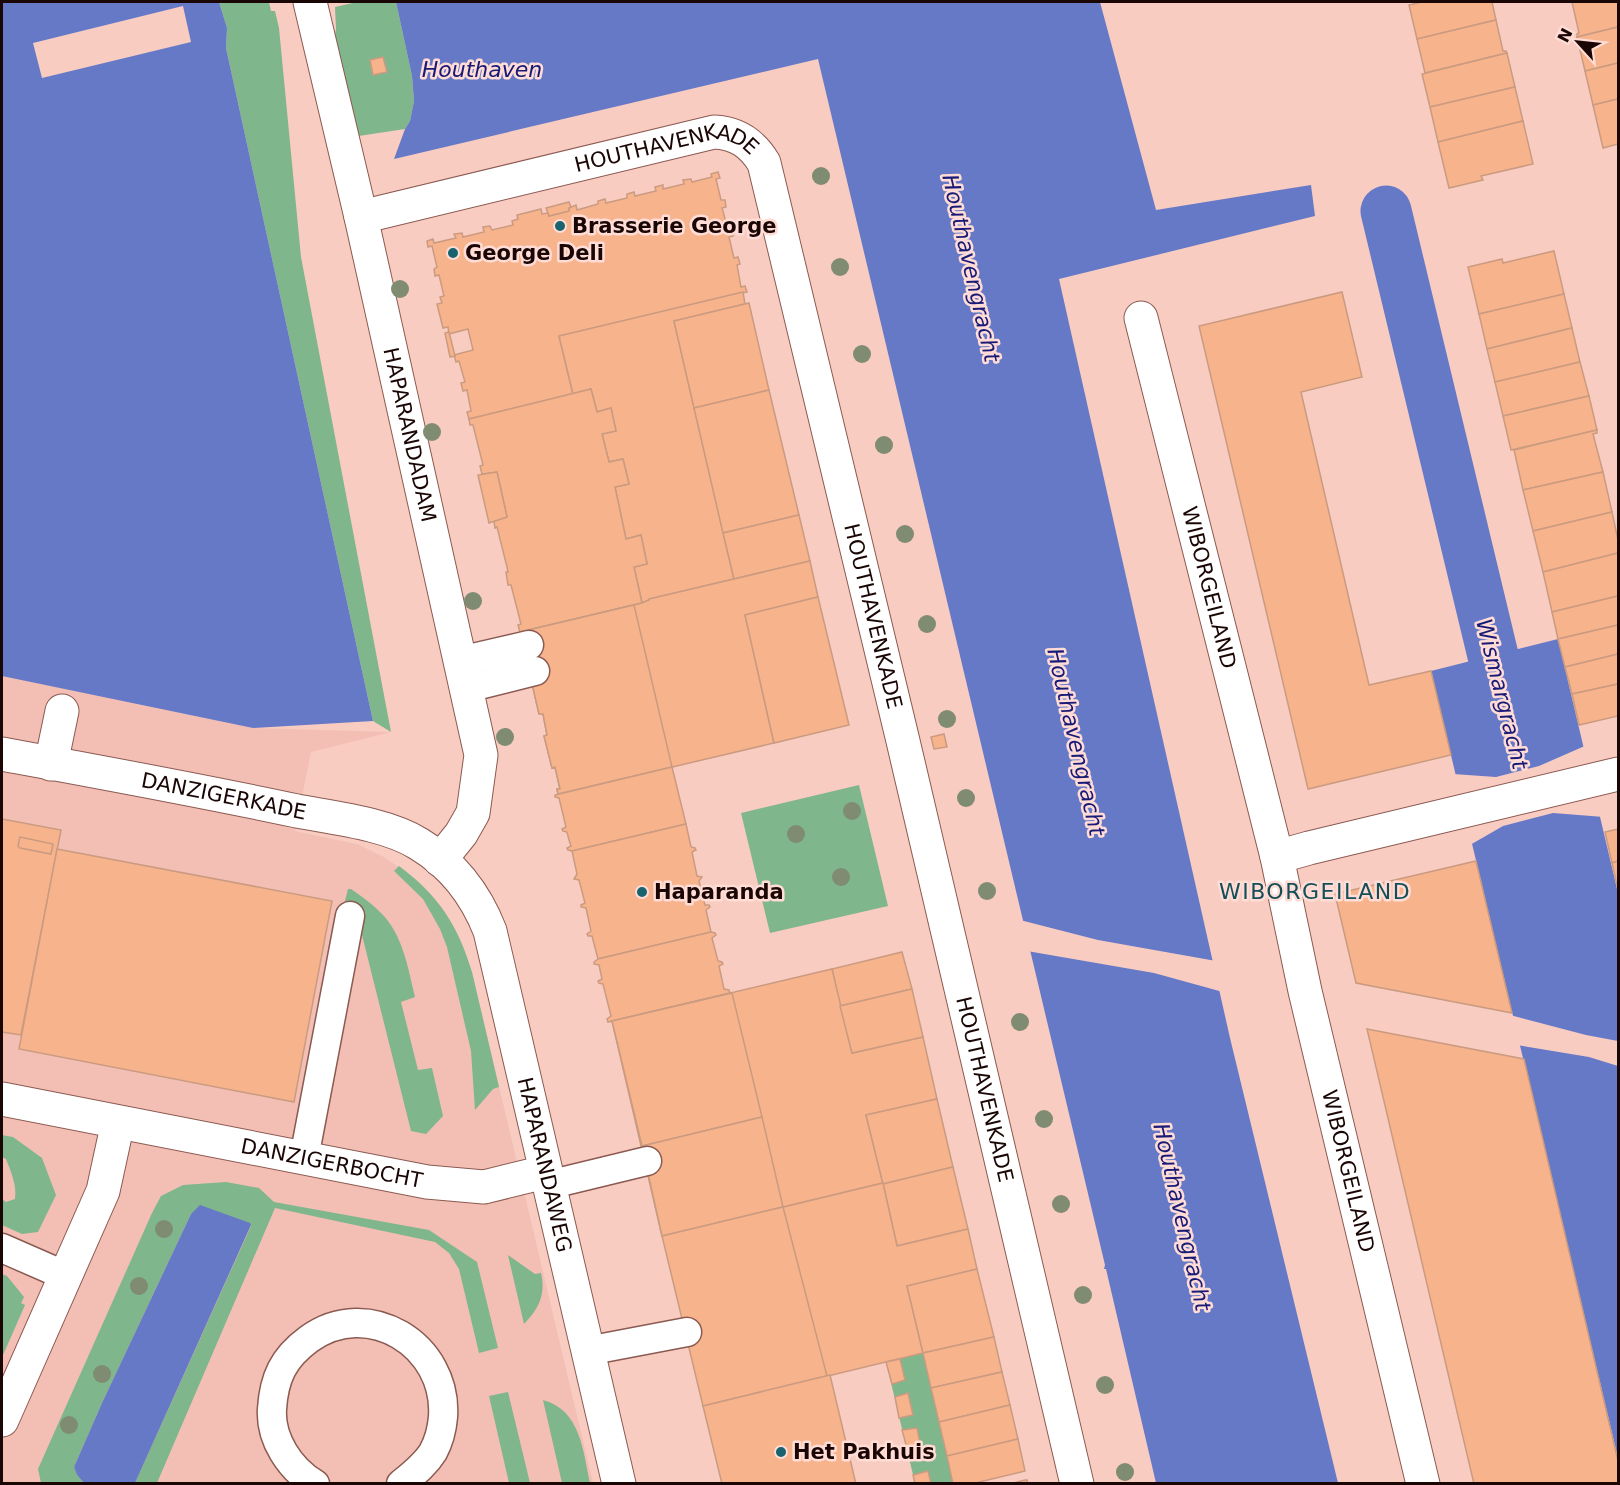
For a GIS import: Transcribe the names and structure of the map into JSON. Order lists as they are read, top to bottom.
{
  "streets": {
    "street": [
      "HOUTHAVENKADE",
      "HAPARANDADAM",
      "WIBORGEILAND",
      "DANZIGERKADE",
      "DANZIGERBOCHT",
      "HAPARANDAWEG"
    ]
  },
  "crossings": [
    ["HOUTHAVENKADE", "HAPARANDADAM"],
    ["HAPARANDADAM", "DANZIGERKADE"],
    ["HAPARANDADAM", "HAPARANDAWEG"],
    ["DANZIGERKADE", "HAPARANDAWEG"],
    ["DANZIGERBOCHT", "HAPARANDAWEG"]
  ],
  "districts": ["WIBORGEILAND"],
  "water": ["Houthaven", "Houthavengracht", "Wismargracht"],
  "places": [
    "Brasserie George",
    "George Deli",
    "Haparanda",
    "Het Pakhuis"
  ],
  "north": "top left"
}
